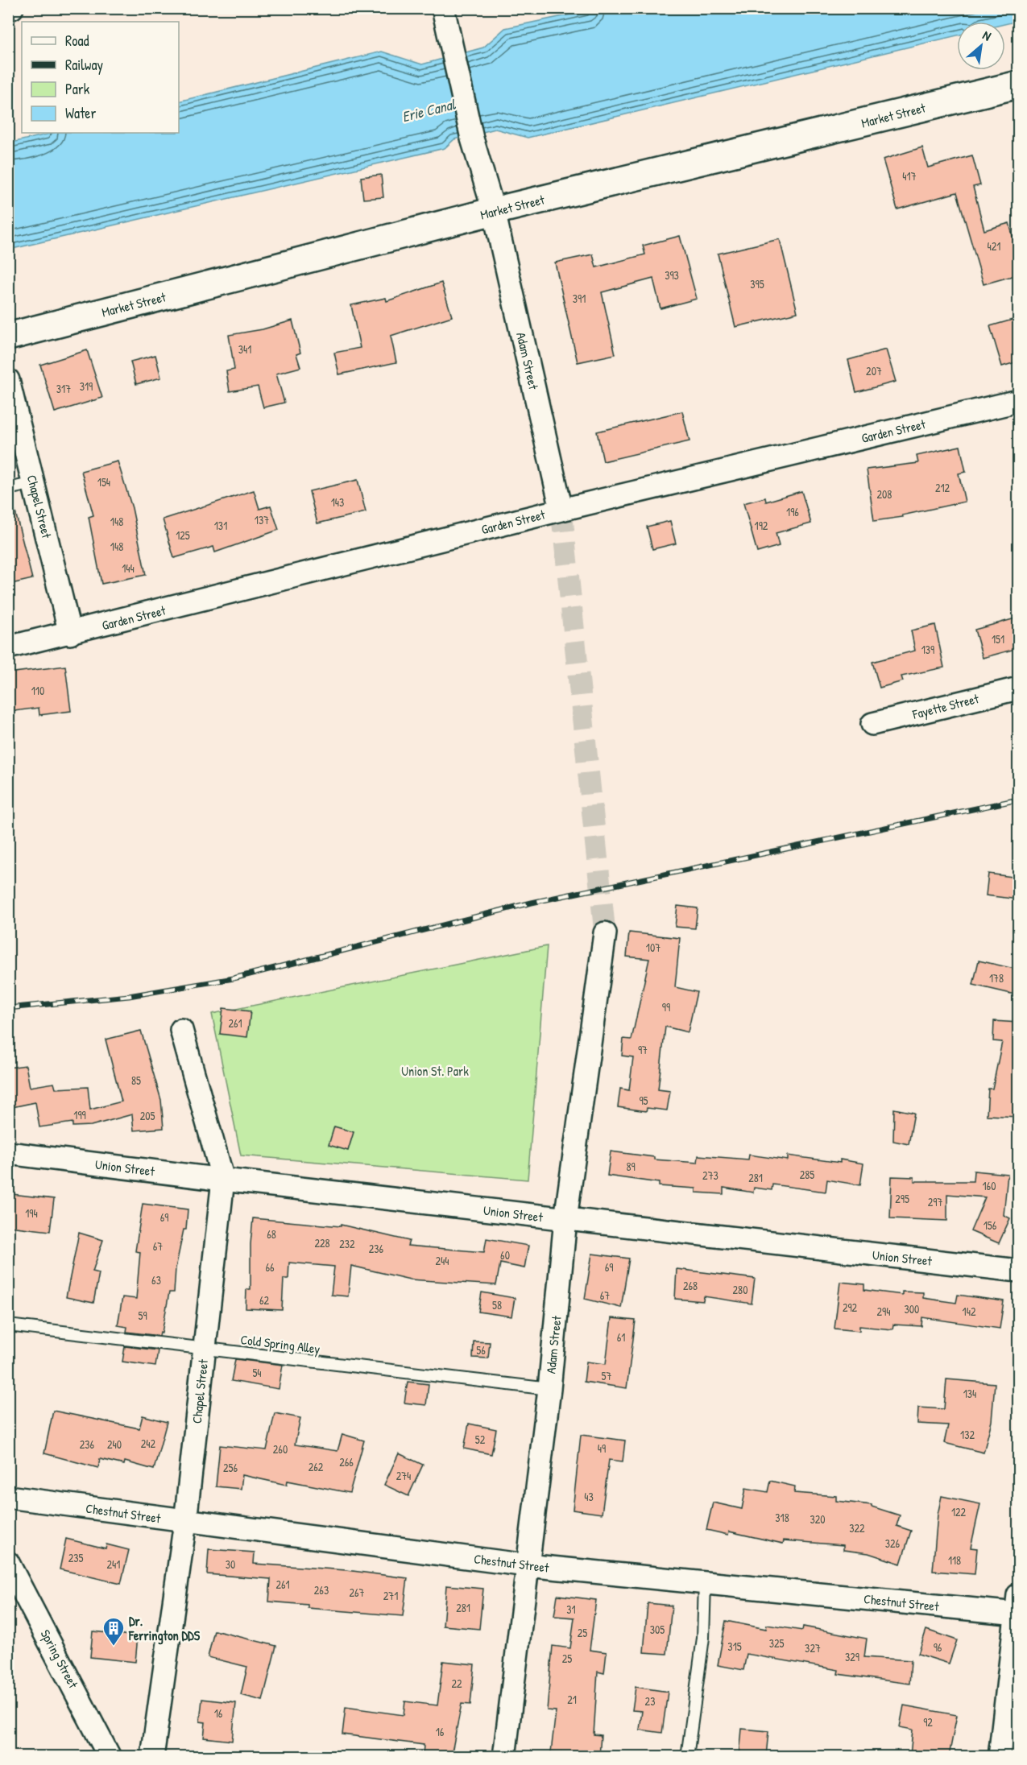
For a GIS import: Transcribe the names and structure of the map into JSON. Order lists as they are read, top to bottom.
{
  "streets": {
    "street": [
      "Market Street",
      "Adam Street",
      "Garden Street",
      "Chapel Street",
      "Fayette Street",
      "Union Street",
      "Chestnut Street",
      "Spring Street"
    ],
    "lane": ["Cold Spring Alley"]
  },
  "crossings": [
    ["Market Street", "Adam Street"],
    ["Adam Street", "Garden Street"],
    ["Adam Street", "Union Street"],
    ["Adam Street", "Cold Spring Alley"],
    ["Adam Street", "Chestnut Street"],
    ["Garden Street", "Chapel Street"],
    ["Chapel Street", "Union Street"],
    ["Chapel Street", "Cold Spring Alley"],
    ["Chapel Street", "Chestnut Street"]
  ],
  "water": ["Erie Canal"],
  "parks": ["Union St. Park"],
  "places": {
    "building": ["Dr. Ferrington DDS"]
  },
  "house_numbers": [
    "417",
    "421",
    "393",
    "395",
    "391",
    "341",
    "207",
    "319",
    "317",
    "154",
    "212",
    "208",
    "143",
    "196",
    "137",
    "148",
    "131",
    "192",
    "125",
    "148",
    "144",
    "151",
    "139",
    "110",
    "107",
    "178",
    "99",
    "261",
    "97",
    "85",
    "95",
    "199",
    "205",
    "89",
    "285",
    "273",
    "281",
    "160",
    "295",
    "297",
    "194",
    "69",
    "156",
    "68",
    "228",
    "232",
    "67",
    "236",
    "60",
    "244",
    "66",
    "69",
    "63",
    "268",
    "280",
    "67",
    "62",
    "58",
    "292",
    "300",
    "294",
    "142",
    "59",
    "61",
    "56",
    "54",
    "57",
    "134",
    "132",
    "52",
    "242",
    "236",
    "240",
    "49",
    "260",
    "266",
    "262",
    "256",
    "274",
    "43",
    "122",
    "318",
    "320",
    "322",
    "326",
    "235",
    "118",
    "241",
    "30",
    "261",
    "263",
    "267",
    "271",
    "281",
    "31",
    "305",
    "25",
    "325",
    "315",
    "96",
    "327",
    "329",
    "25",
    "22",
    "21",
    "23",
    "16",
    "92",
    "16"
  ],
  "legend": [
    "Road",
    "Railway",
    "Park",
    "Water"
  ],
  "north": "top right"
}
